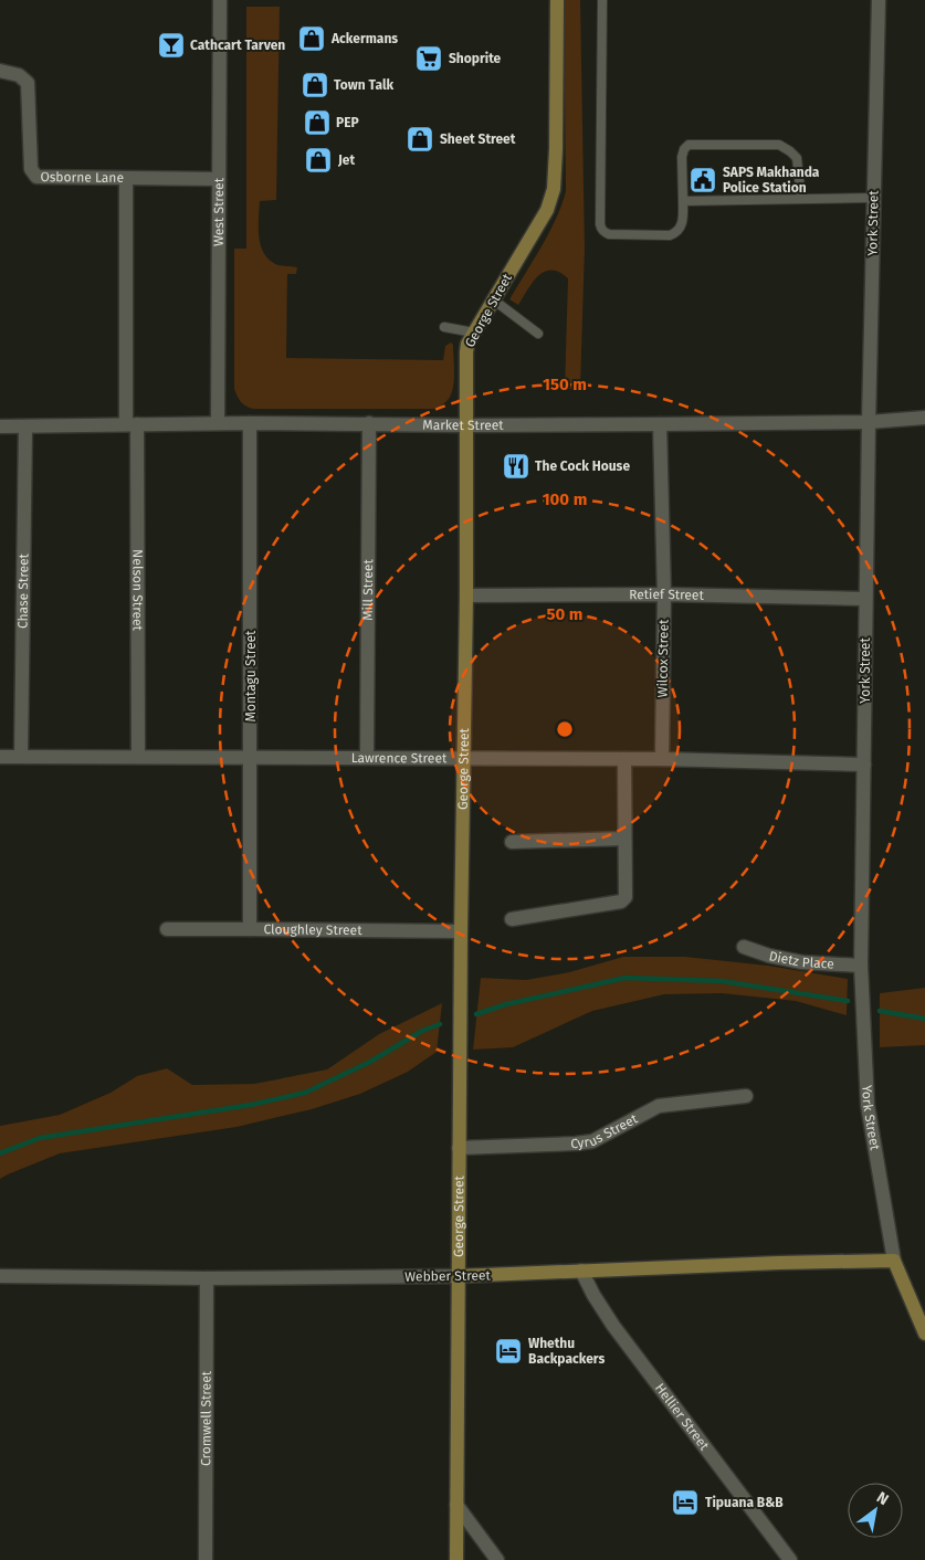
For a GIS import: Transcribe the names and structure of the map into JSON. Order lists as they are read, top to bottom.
{
  "streets": {
    "main road": ["York Street", "George Street", "Webber Street"],
    "street": [
      "Osborne Lane",
      "West Street",
      "Market Street",
      "Mill Street",
      "Chase Street",
      "Nelson Street",
      "Retief Street",
      "Wilcox Street",
      "Montagu Street",
      "Lawrence Street",
      "Cloughley Street",
      "Dietz Place",
      "Cyrus Street",
      "Hellier Street",
      "Cromwell Street"
    ]
  },
  "crossings": [
    ["Osborne Lane", "West Street"],
    ["Osborne Lane", "Nelson Street"],
    ["West Street", "Market Street"],
    ["York Street", "Market Street"],
    ["York Street", "Retief Street"],
    ["York Street", "Lawrence Street"],
    ["York Street", "Dietz Place"],
    ["York Street", "Webber Street"],
    ["George Street", "Market Street"],
    ["George Street", "Retief Street"],
    ["George Street", "Lawrence Street"],
    ["George Street", "Cloughley Street"],
    ["George Street", "Cyrus Street"],
    ["George Street", "Webber Street"],
    ["Market Street", "Mill Street"],
    ["Market Street", "Chase Street"],
    ["Market Street", "Nelson Street"],
    ["Market Street", "Wilcox Street"],
    ["Market Street", "Montagu Street"],
    ["Mill Street", "Lawrence Street"],
    ["Chase Street", "Lawrence Street"],
    ["Nelson Street", "Lawrence Street"],
    ["Retief Street", "Wilcox Street"],
    ["Wilcox Street", "Lawrence Street"],
    ["Montagu Street", "Lawrence Street"],
    ["Montagu Street", "Cloughley Street"],
    ["Webber Street", "Hellier Street"],
    ["Webber Street", "Cromwell Street"]
  ],
  "places": {
    "shop": [
      "Ackermans",
      "Town Talk",
      "PEP",
      "Sheet Street",
      "Jet"
    ],
    "bar": ["Cathcart Tarven"],
    "supermarket": ["Shoprite"],
    "public building": ["SAPS Makhanda Police Station"],
    "restaurant": ["The Cock House"],
    "hotel": ["Whethu Backpackers", "Tipuana B&B"]
  },
  "north": "top right",
  "rings": ["150 m", "100 m", "50 m"]
}
